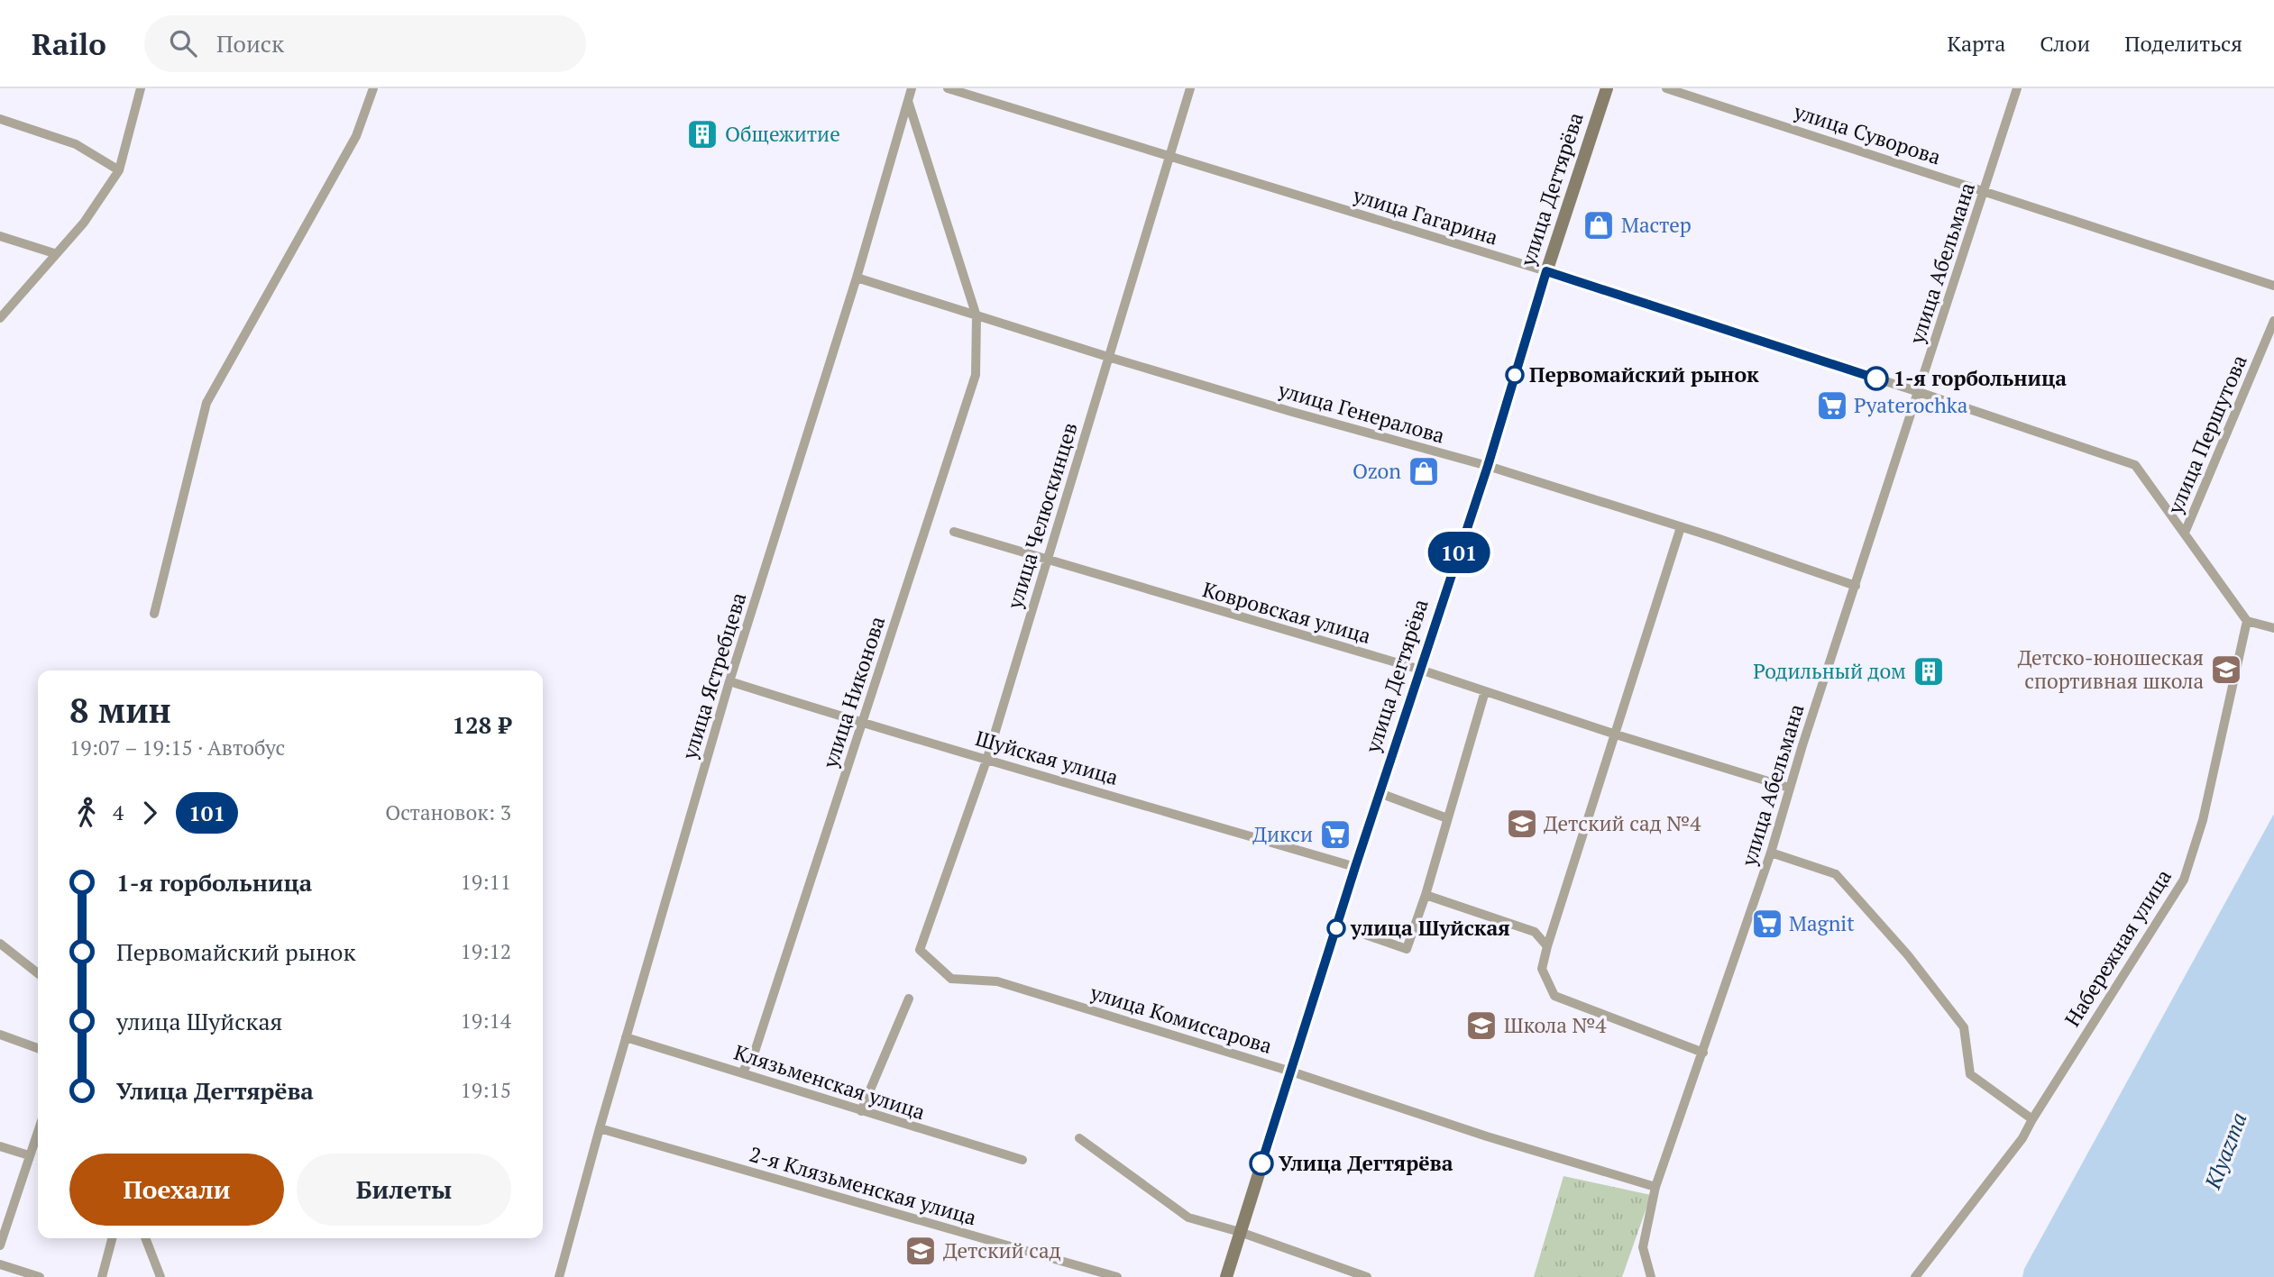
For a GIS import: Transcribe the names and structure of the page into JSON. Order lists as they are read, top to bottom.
{
  "streets": {
    "main road": ["улица Дегтярёва"],
    "street": [
      "улица Суворова",
      "улица Гагарина",
      "улица Абельмана",
      "улица Генералова",
      "улица Першутова",
      "улица Челюскинцев",
      "Ковровская улица",
      "улица Ястребцева",
      "улица Никонова",
      "Шуйская улица",
      "Набережная улица",
      "улица Комиссарова",
      "Клязьменская улица",
      "2-я Клязьменская улица"
    ]
  },
  "crossings": [
    ["улица Суворова", "улица Абельмана"],
    ["улица Дегтярёва", "улица Гагарина"],
    ["улица Дегтярёва", "улица Генералова"],
    ["улица Дегтярёва", "Ковровская улица"],
    ["улица Дегтярёва", "Шуйская улица"],
    ["улица Дегтярёва", "улица Комиссарова"],
    ["улица Гагарина", "улица Абельмана"],
    ["улица Гагарина", "улица Першутова"],
    ["улица Гагарина", "улица Челюскинцев"],
    ["улица Абельмана", "улица Генералова"],
    ["улица Абельмана", "Ковровская улица"],
    ["улица Абельмана", "улица Комиссарова"],
    ["улица Генералова", "улица Челюскинцев"],
    ["улица Генералова", "улица Ястребцева"],
    ["улица Генералова", "улица Никонова"],
    ["улица Першутова", "Набережная улица"],
    ["улица Челюскинцев", "Ковровская улица"],
    ["улица Челюскинцев", "Шуйская улица"],
    ["улица Челюскинцев", "улица Комиссарова"],
    ["улица Ястребцева", "улица Никонова"],
    ["улица Ястребцева", "Шуйская улица"],
    ["улица Ястребцева", "Клязьменская улица"],
    ["улица Ястребцева", "2-я Клязьменская улица"],
    ["улица Никонова", "Шуйская улица"],
    ["улица Никонова", "Клязьменская улица"]
  ],
  "water": ["Klyazma"],
  "places": {
    "building": ["Общежитие", "Родильный дом"],
    "shop": ["Мастер", "Ozon"],
    "other": [
      "Первомайский рынок",
      "1-я горбольница",
      "улица Шуйская",
      "Улица Дегтярёва"
    ],
    "supermarket": ["Pyaterochka", "Дикси", "Magnit"],
    "school or university": [
      "Детско-юношеская спортивная школа",
      "Детский сад №4",
      "Школа №4",
      "Детский сад"
    ]
  },
  "lines": ["bus line 101"],
  "page": {
    "header": "Railo",
    "search": "Поиск",
    "nav": ["Карта", "Слои", "Поделиться"],
    "on_map": "101",
    "heading": ["8 мин", "19:07 – 19:15 · Автобус", "128 ₽"],
    "legs": ["4", "101", "Остановок: 3"],
    "list": [
      {
        "name": "1-я горбольница",
        "value": "19:11"
      },
      {
        "name": "Первомайский рынок",
        "value": "19:12"
      },
      {
        "name": "улица Шуйская",
        "value": "19:14"
      },
      {
        "name": "Улица Дегтярёва",
        "value": "19:15"
      }
    ],
    "buttons": ["Поехали", "Билеты"]
  }
}
